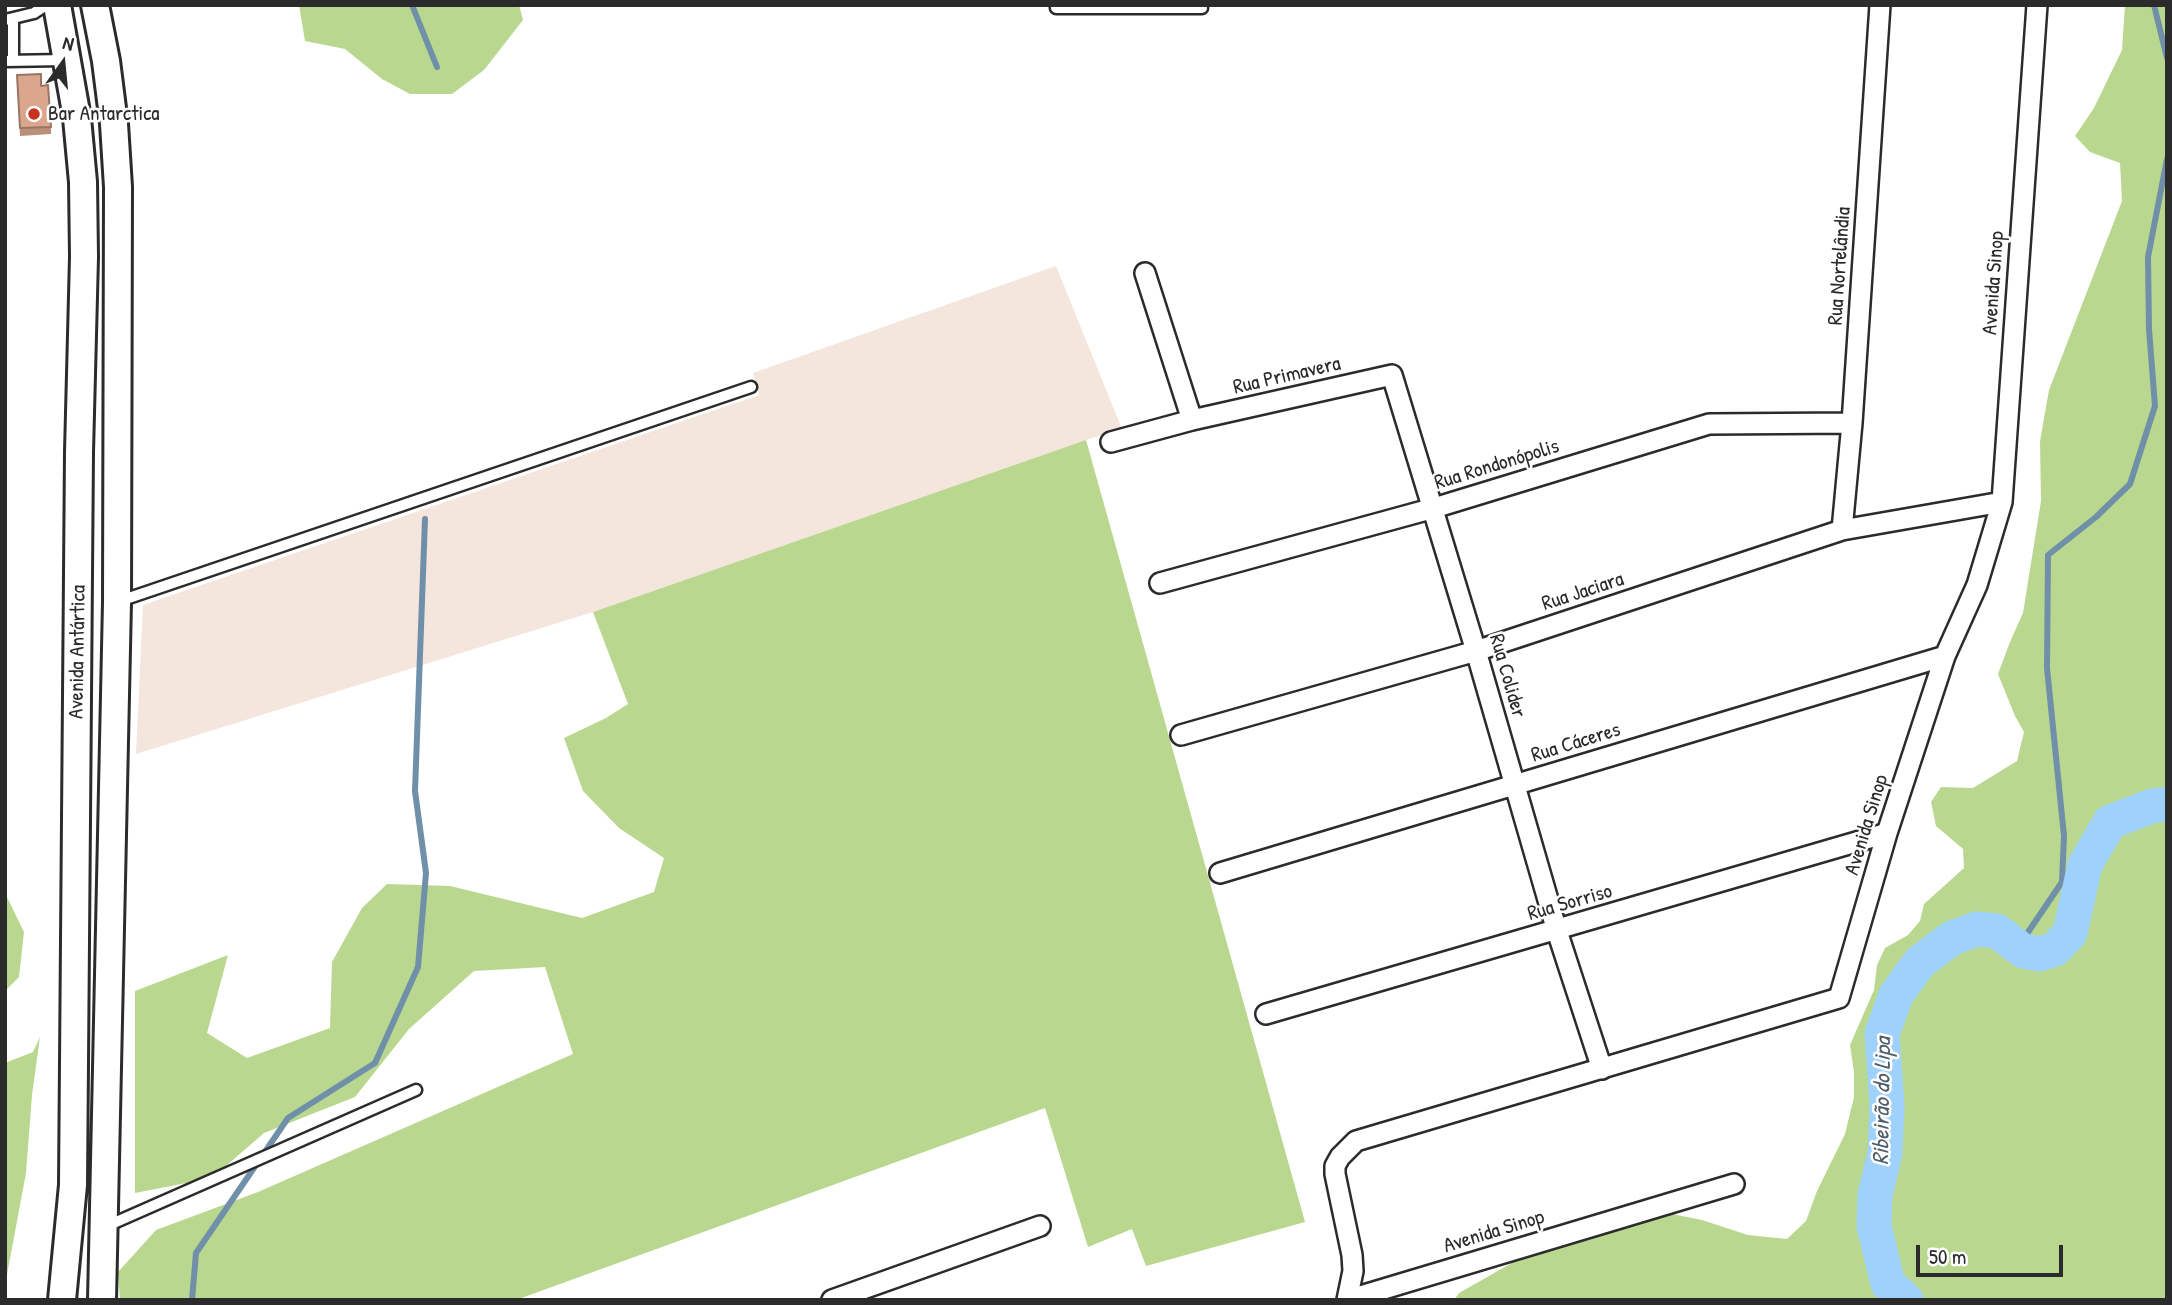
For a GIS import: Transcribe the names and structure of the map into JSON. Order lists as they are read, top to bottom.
{
  "streets": {
    "main road": ["Avenida Antártica"],
    "street": [
      "Rua Nortelândia",
      "Avenida Sinop",
      "Rua Primavera",
      "Rua Rondonópolis",
      "Rua Jaciara",
      "Rua Colider",
      "Rua Cáceres",
      "Rua Sorriso"
    ]
  },
  "crossings": [
    ["Rua Nortelândia", "Rua Rondonópolis"],
    ["Rua Nortelândia", "Rua Jaciara"],
    ["Avenida Sinop", "Rua Jaciara"],
    ["Avenida Sinop", "Rua Colider"],
    ["Avenida Sinop", "Rua Cáceres"],
    ["Avenida Sinop", "Rua Sorriso"],
    ["Rua Primavera", "Rua Colider"],
    ["Rua Rondonópolis", "Rua Colider"],
    ["Rua Jaciara", "Rua Colider"],
    ["Rua Colider", "Rua Cáceres"],
    ["Rua Colider", "Rua Sorriso"]
  ],
  "water": ["Ribeirão do Lipa"],
  "places": ["Bar Antarctica"],
  "scale_bar": "50 m",
  "north": "top"
}
